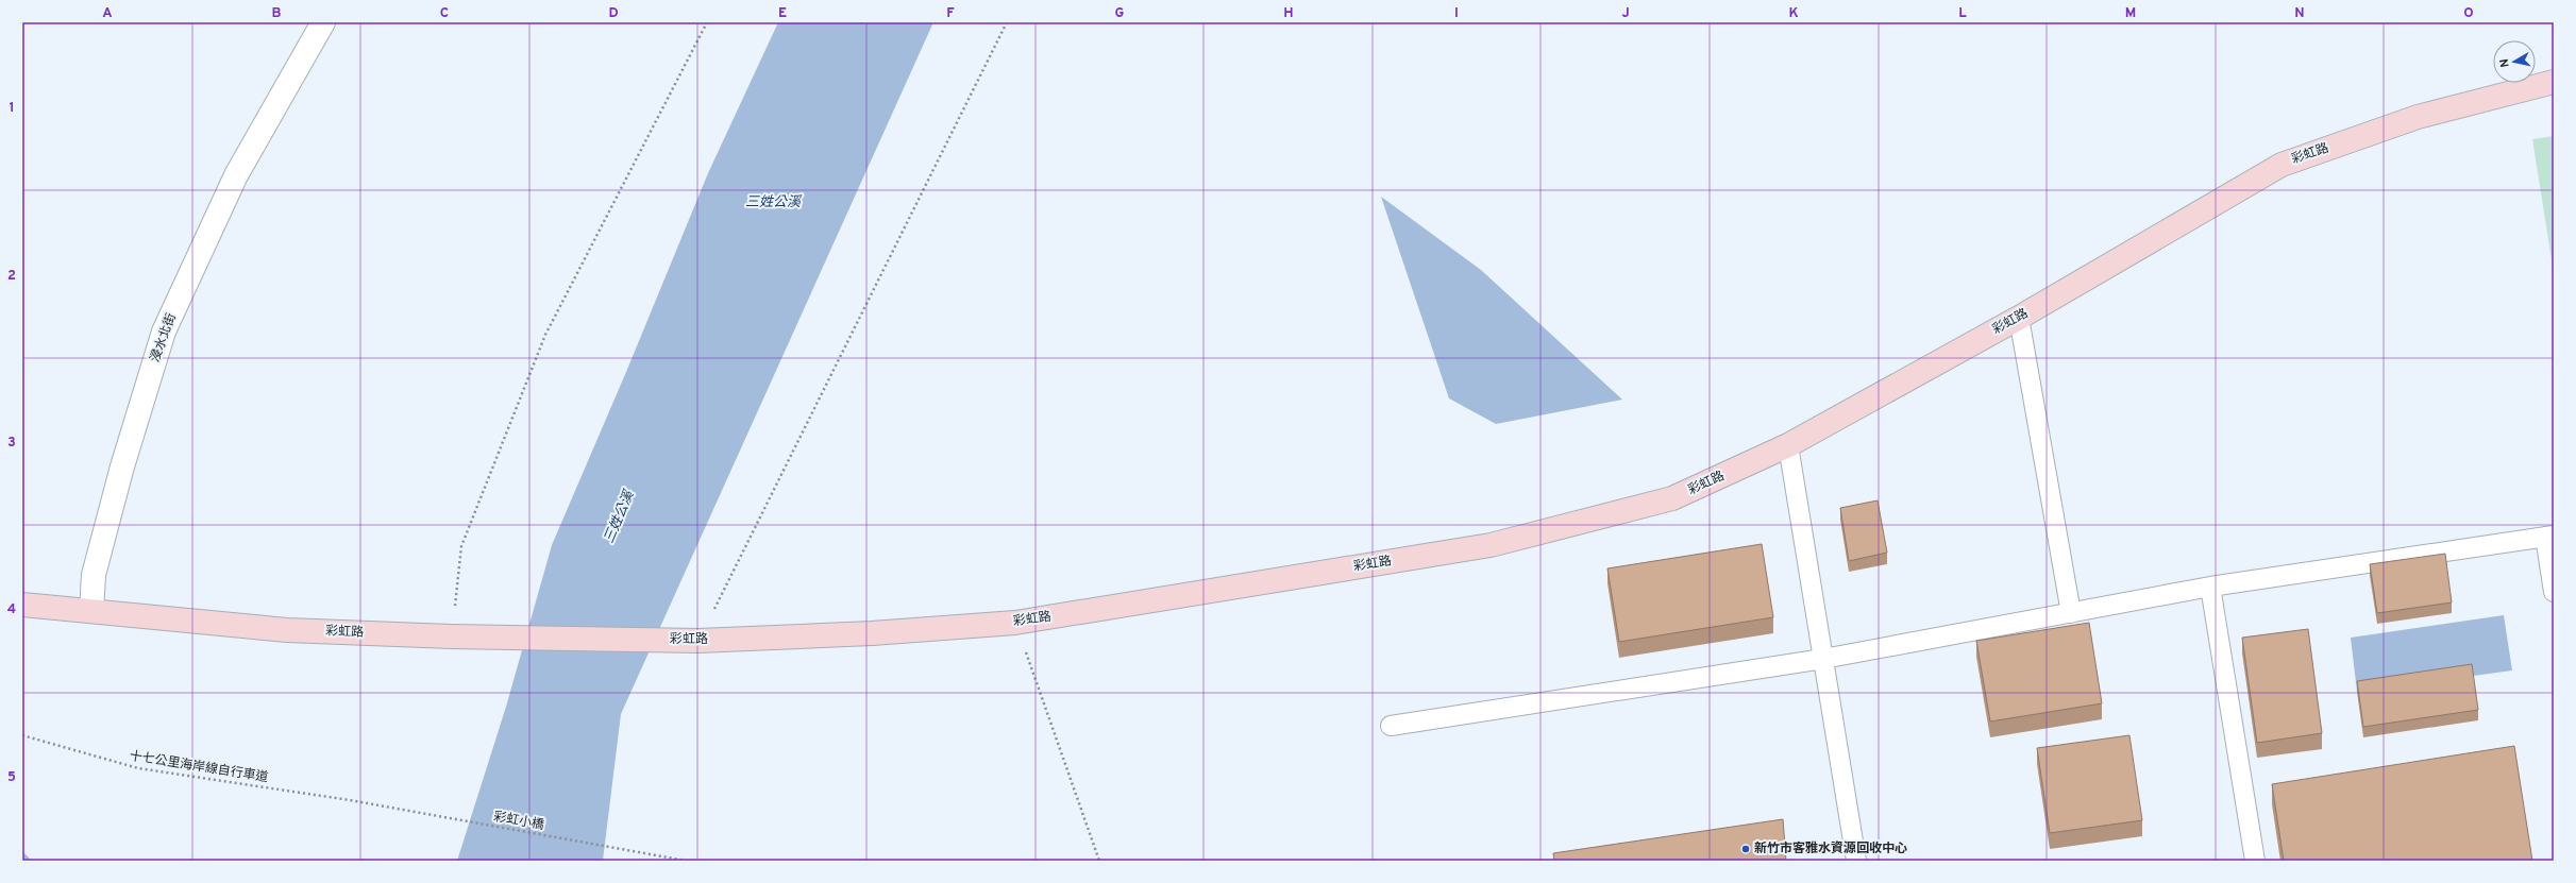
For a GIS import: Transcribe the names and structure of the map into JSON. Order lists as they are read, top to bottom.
{
  "streets": {
    "street": ["彩虹路", "浸水北街"],
    "path": ["十七公里海岸線自行車道", "彩虹小橋"]
  },
  "crossings": [
    ["彩虹路", "浸水北街"],
    ["十七公里海岸線自行車道", "彩虹小橋"]
  ],
  "water": ["三姓公溪"],
  "places": ["新竹市客雅水資源回收中心"],
  "north": "left",
  "grid": {
    "columns": [
      "A",
      "B",
      "C",
      "D",
      "E",
      "F",
      "G",
      "H",
      "I",
      "J",
      "K",
      "L",
      "M",
      "N",
      "O"
    ],
    "rows": [
      "1",
      "2",
      "3",
      "4",
      "5"
    ]
  }
}
